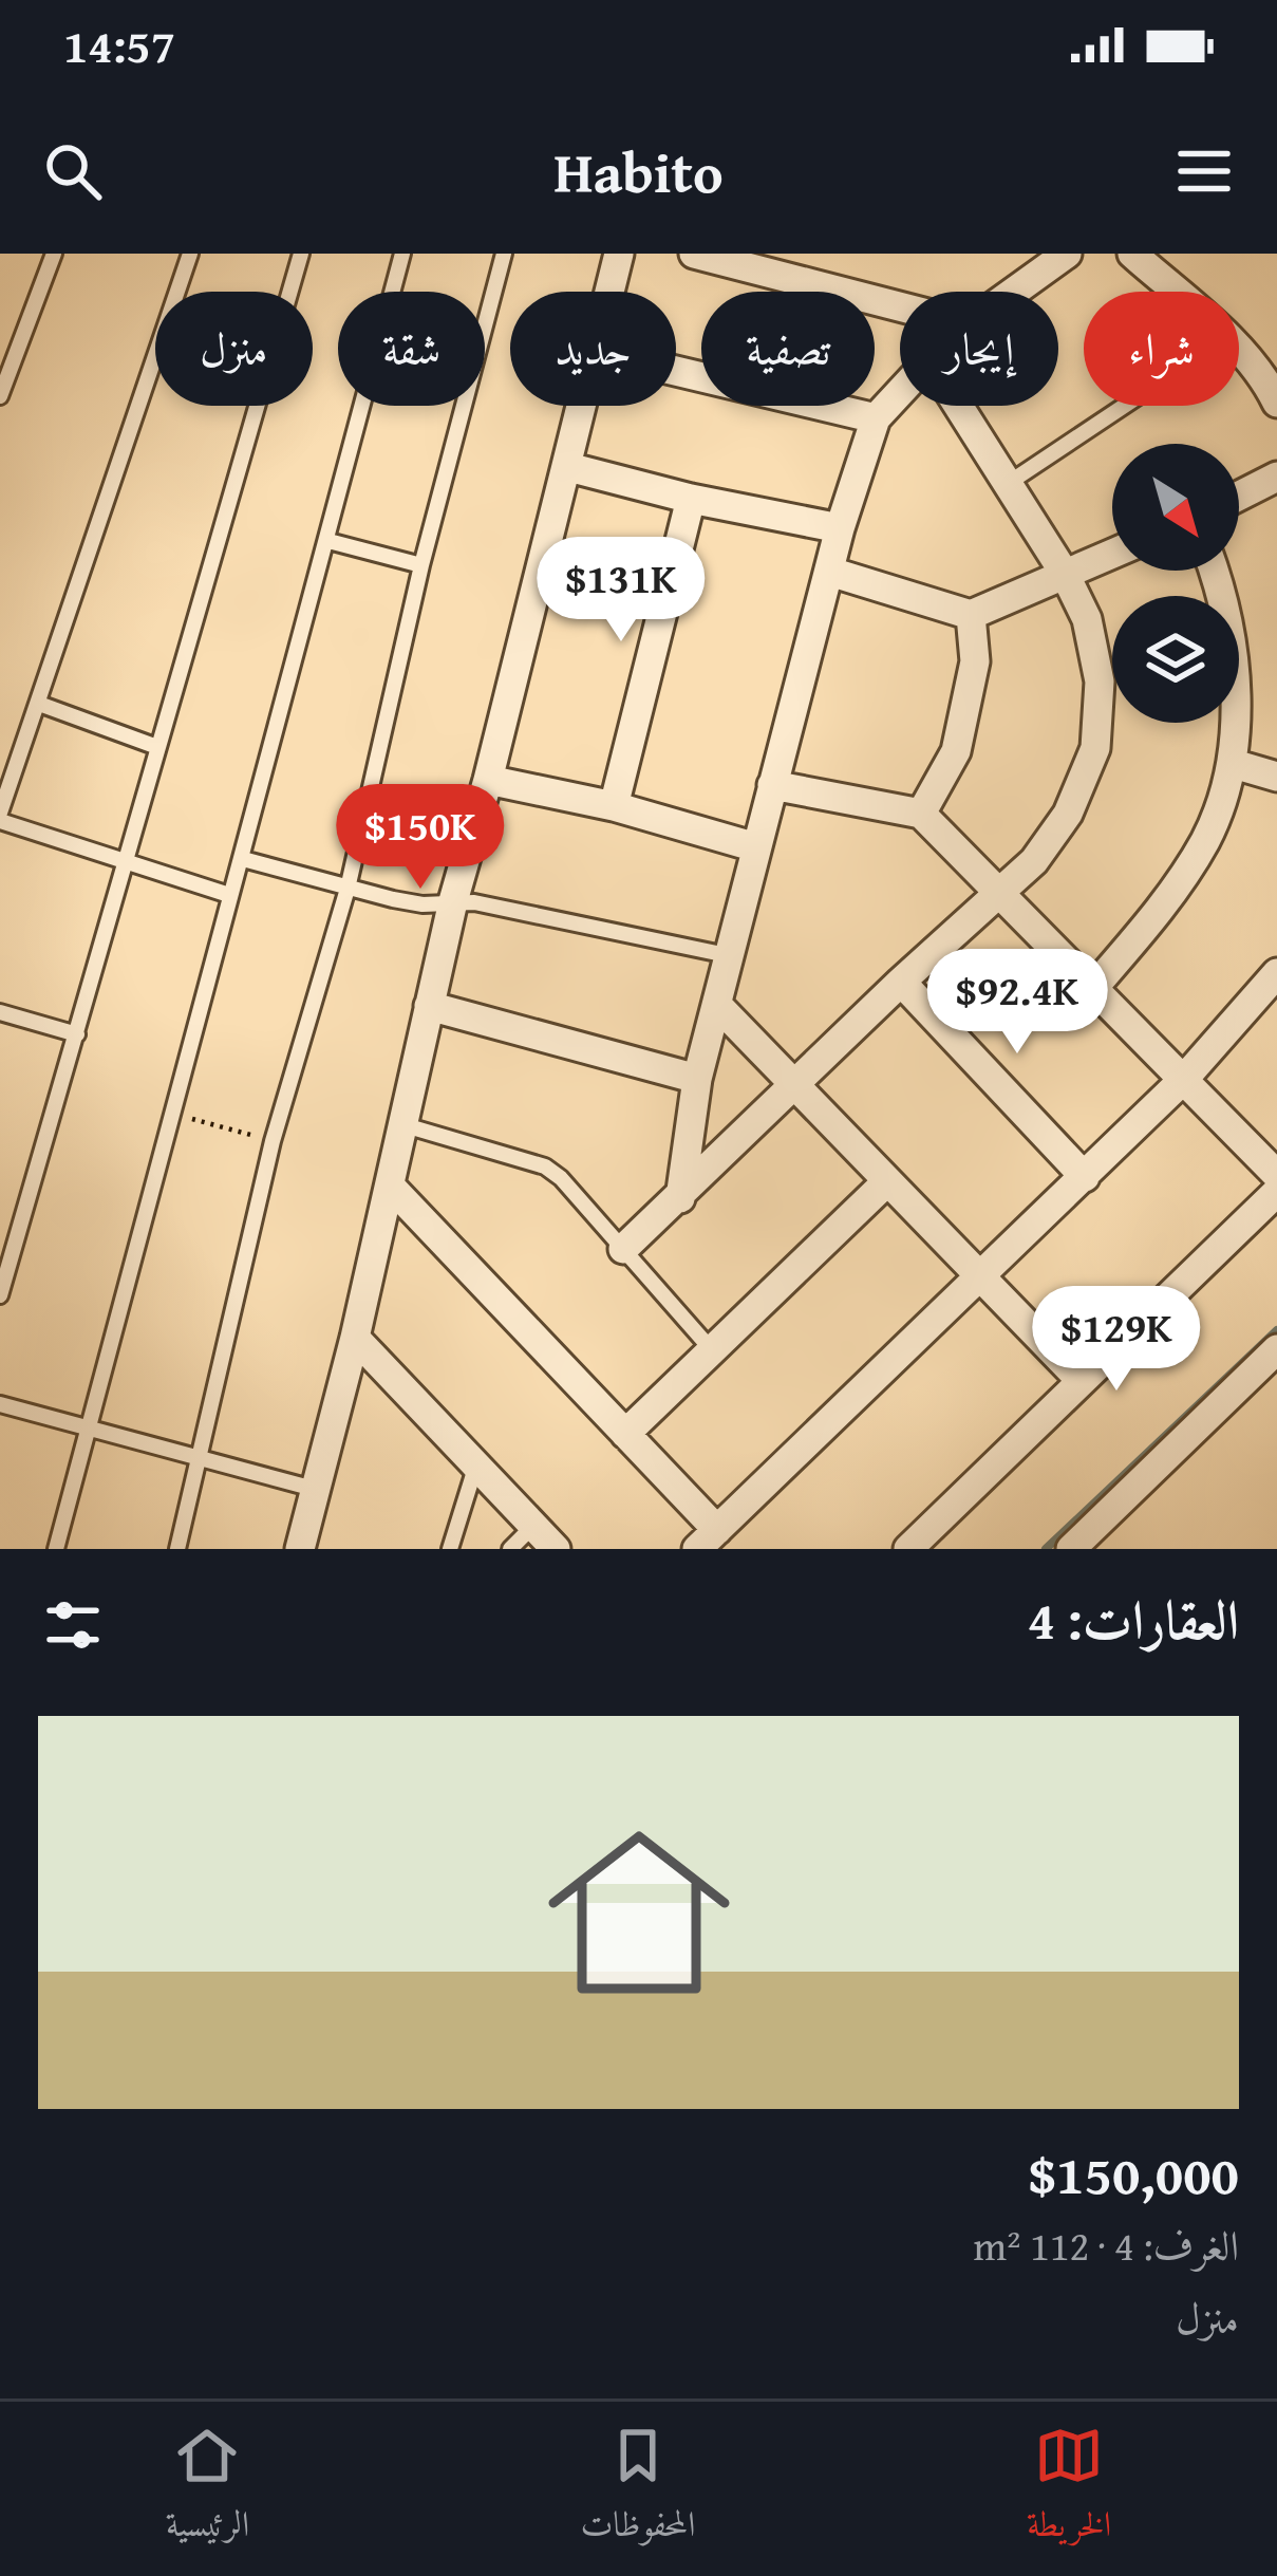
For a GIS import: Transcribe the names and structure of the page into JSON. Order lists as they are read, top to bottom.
{
  "north": "bottom right",
  "page": {
    "status": "14:57",
    "header": "Habito",
    "chip": [
      "شراء",
      "إيجار",
      "تصفية",
      "جديد",
      "شقة",
      "منزل"
    ],
    "price": [
      "$131K",
      "$150K",
      "$92.4K",
      "$129K"
    ],
    "heading": "العقارات: 4",
    "list": [
      {
        "name": "$150,000",
        "note": "الغرف: 4 · 112 m² · منزل"
      }
    ],
    "tabs": ["الخريطة", "المحفوظات", "الرئيسية"]
  }
}
